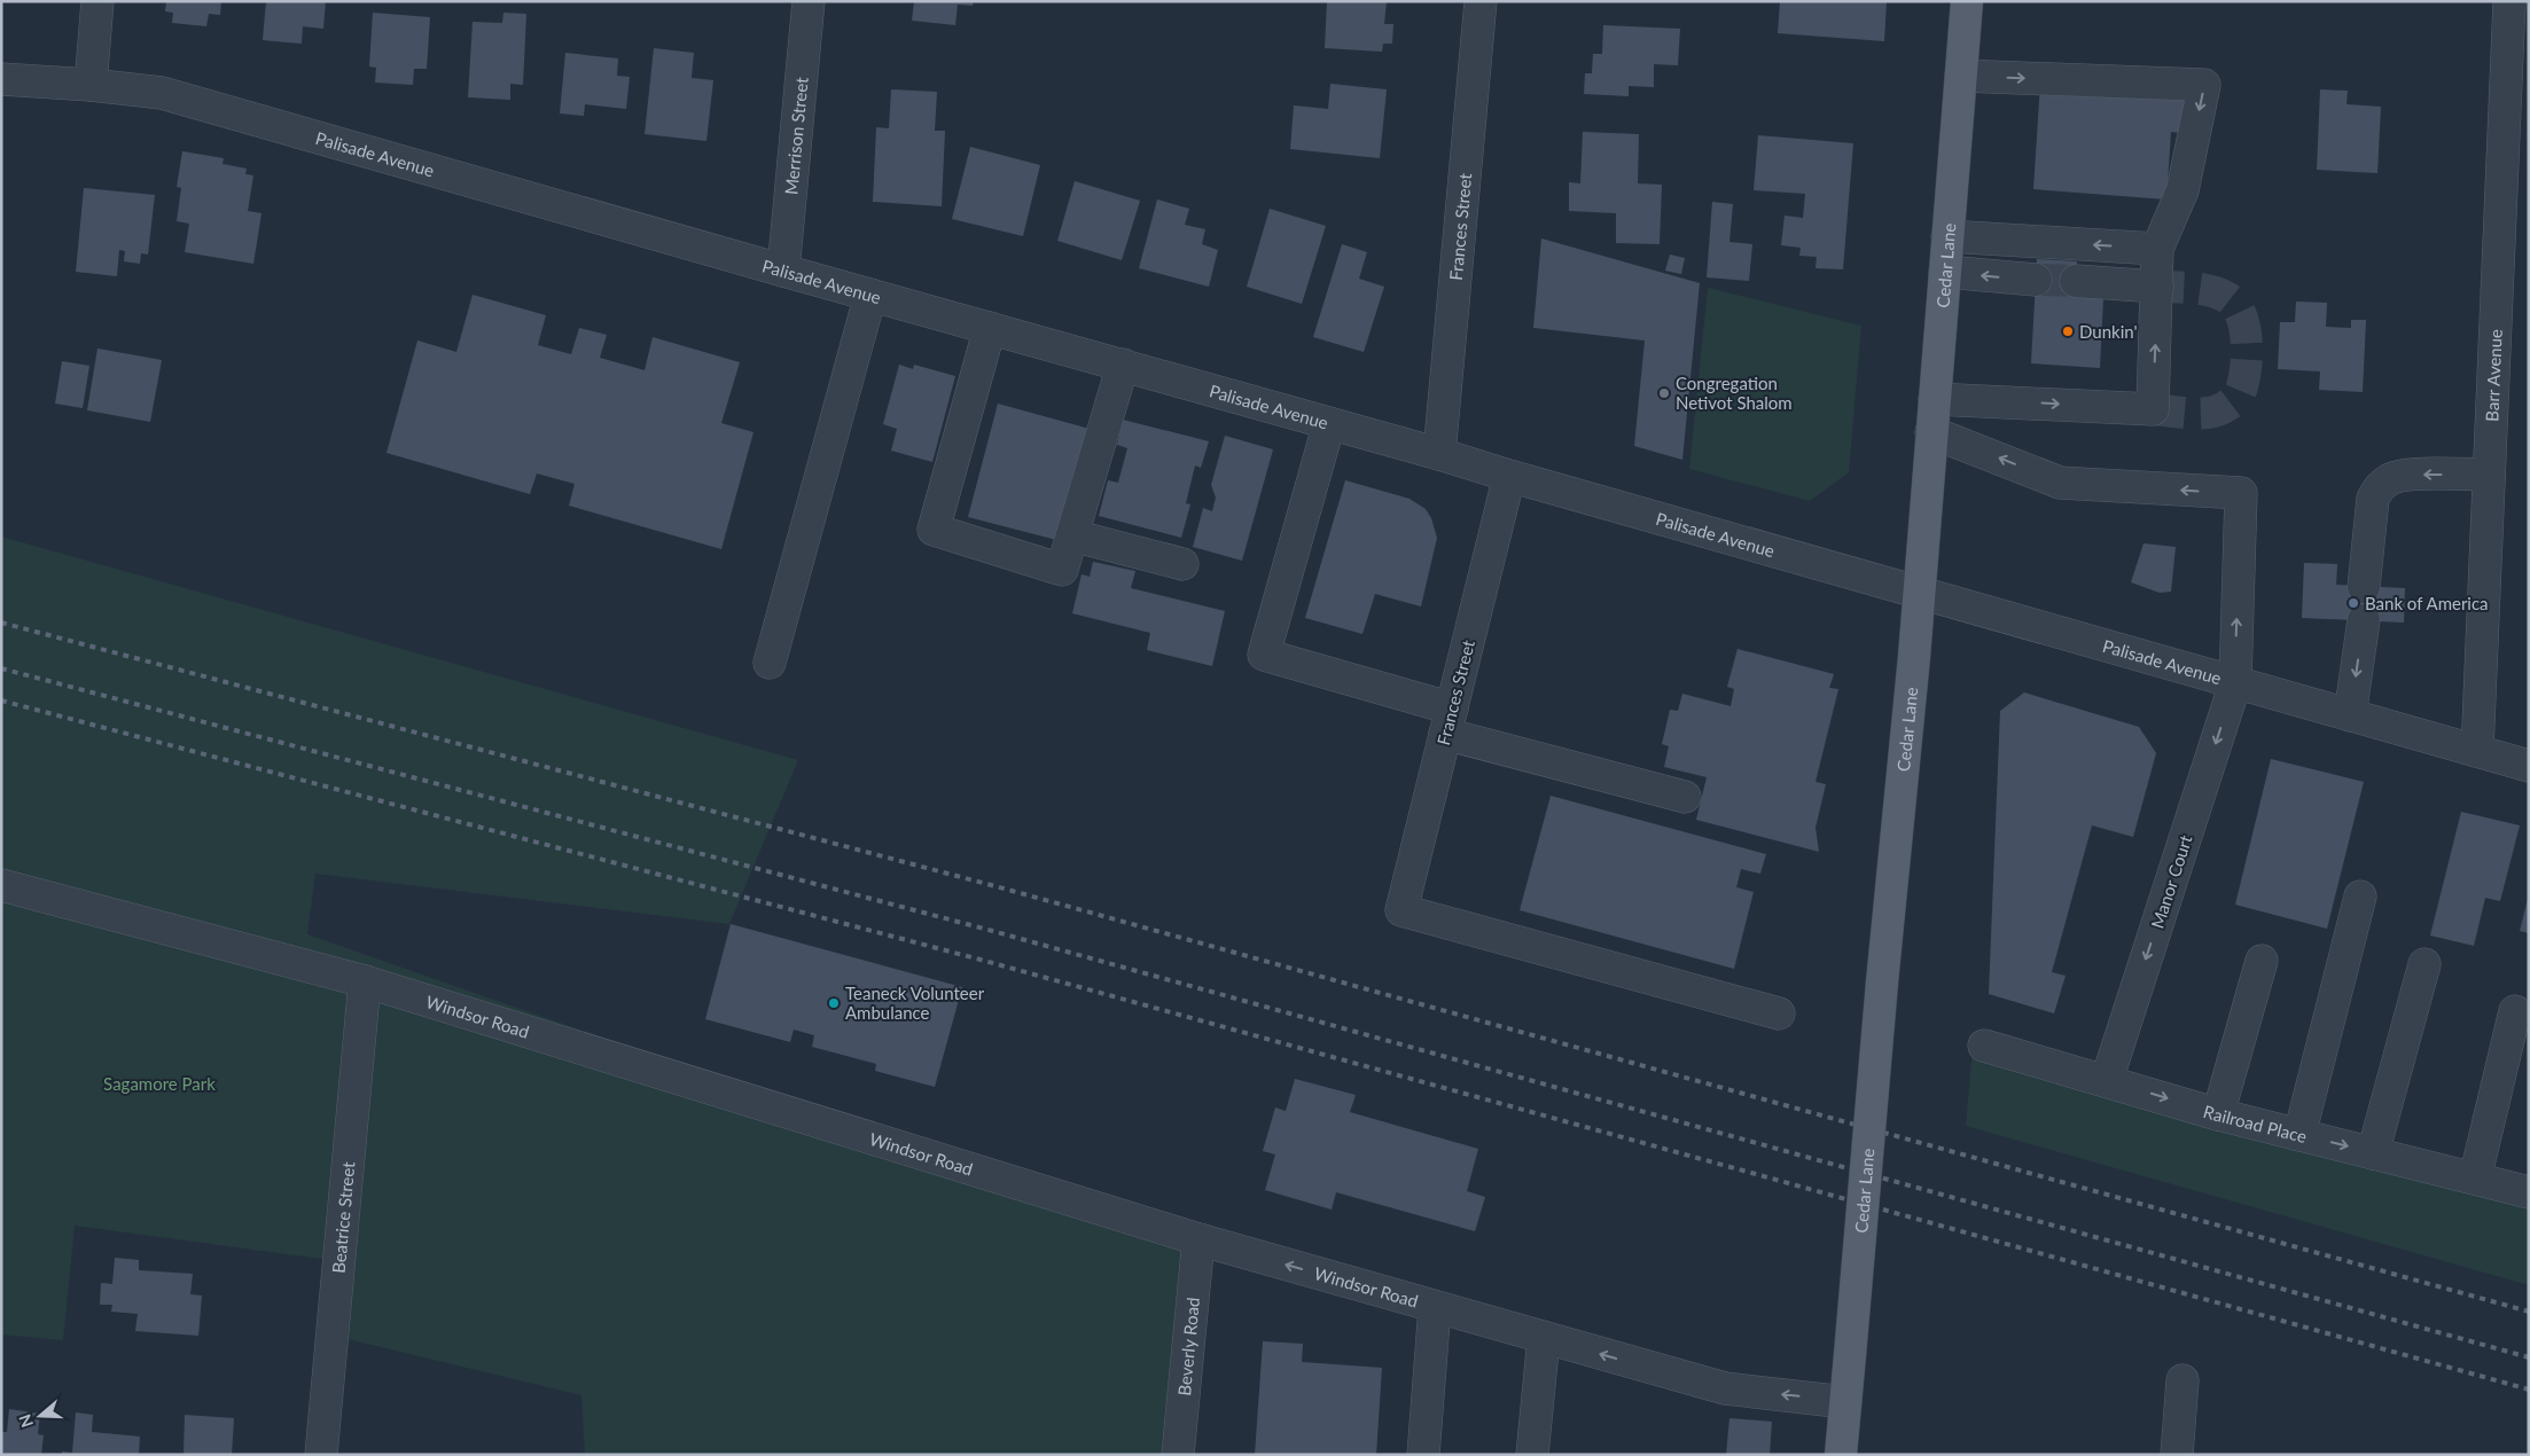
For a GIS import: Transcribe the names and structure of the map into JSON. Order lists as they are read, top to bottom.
{
  "streets": {
    "main road": ["Cedar Lane"],
    "street": [
      "Merrison Street",
      "Palisade Avenue",
      "Frances Street",
      "Barr Avenue",
      "Manor Court",
      "Windsor Road",
      "Railroad Place",
      "Beatrice Street",
      "Beverly Road"
    ]
  },
  "crossings": [
    ["Merrison Street", "Palisade Avenue"],
    ["Palisade Avenue", "Frances Street"],
    ["Palisade Avenue", "Cedar Lane"],
    ["Palisade Avenue", "Barr Avenue"],
    ["Palisade Avenue", "Manor Court"],
    ["Cedar Lane", "Manor Court"],
    ["Cedar Lane", "Windsor Road"],
    ["Manor Court", "Railroad Place"],
    ["Windsor Road", "Beatrice Street"],
    ["Windsor Road", "Beverly Road"]
  ],
  "parks": ["Sagamore Park"],
  "places": [
    "Dunkin'",
    "Congregation Netivot Shalom",
    "Bank of America",
    "Teaneck Volunteer Ambulance"
  ],
  "north": "left"
}
